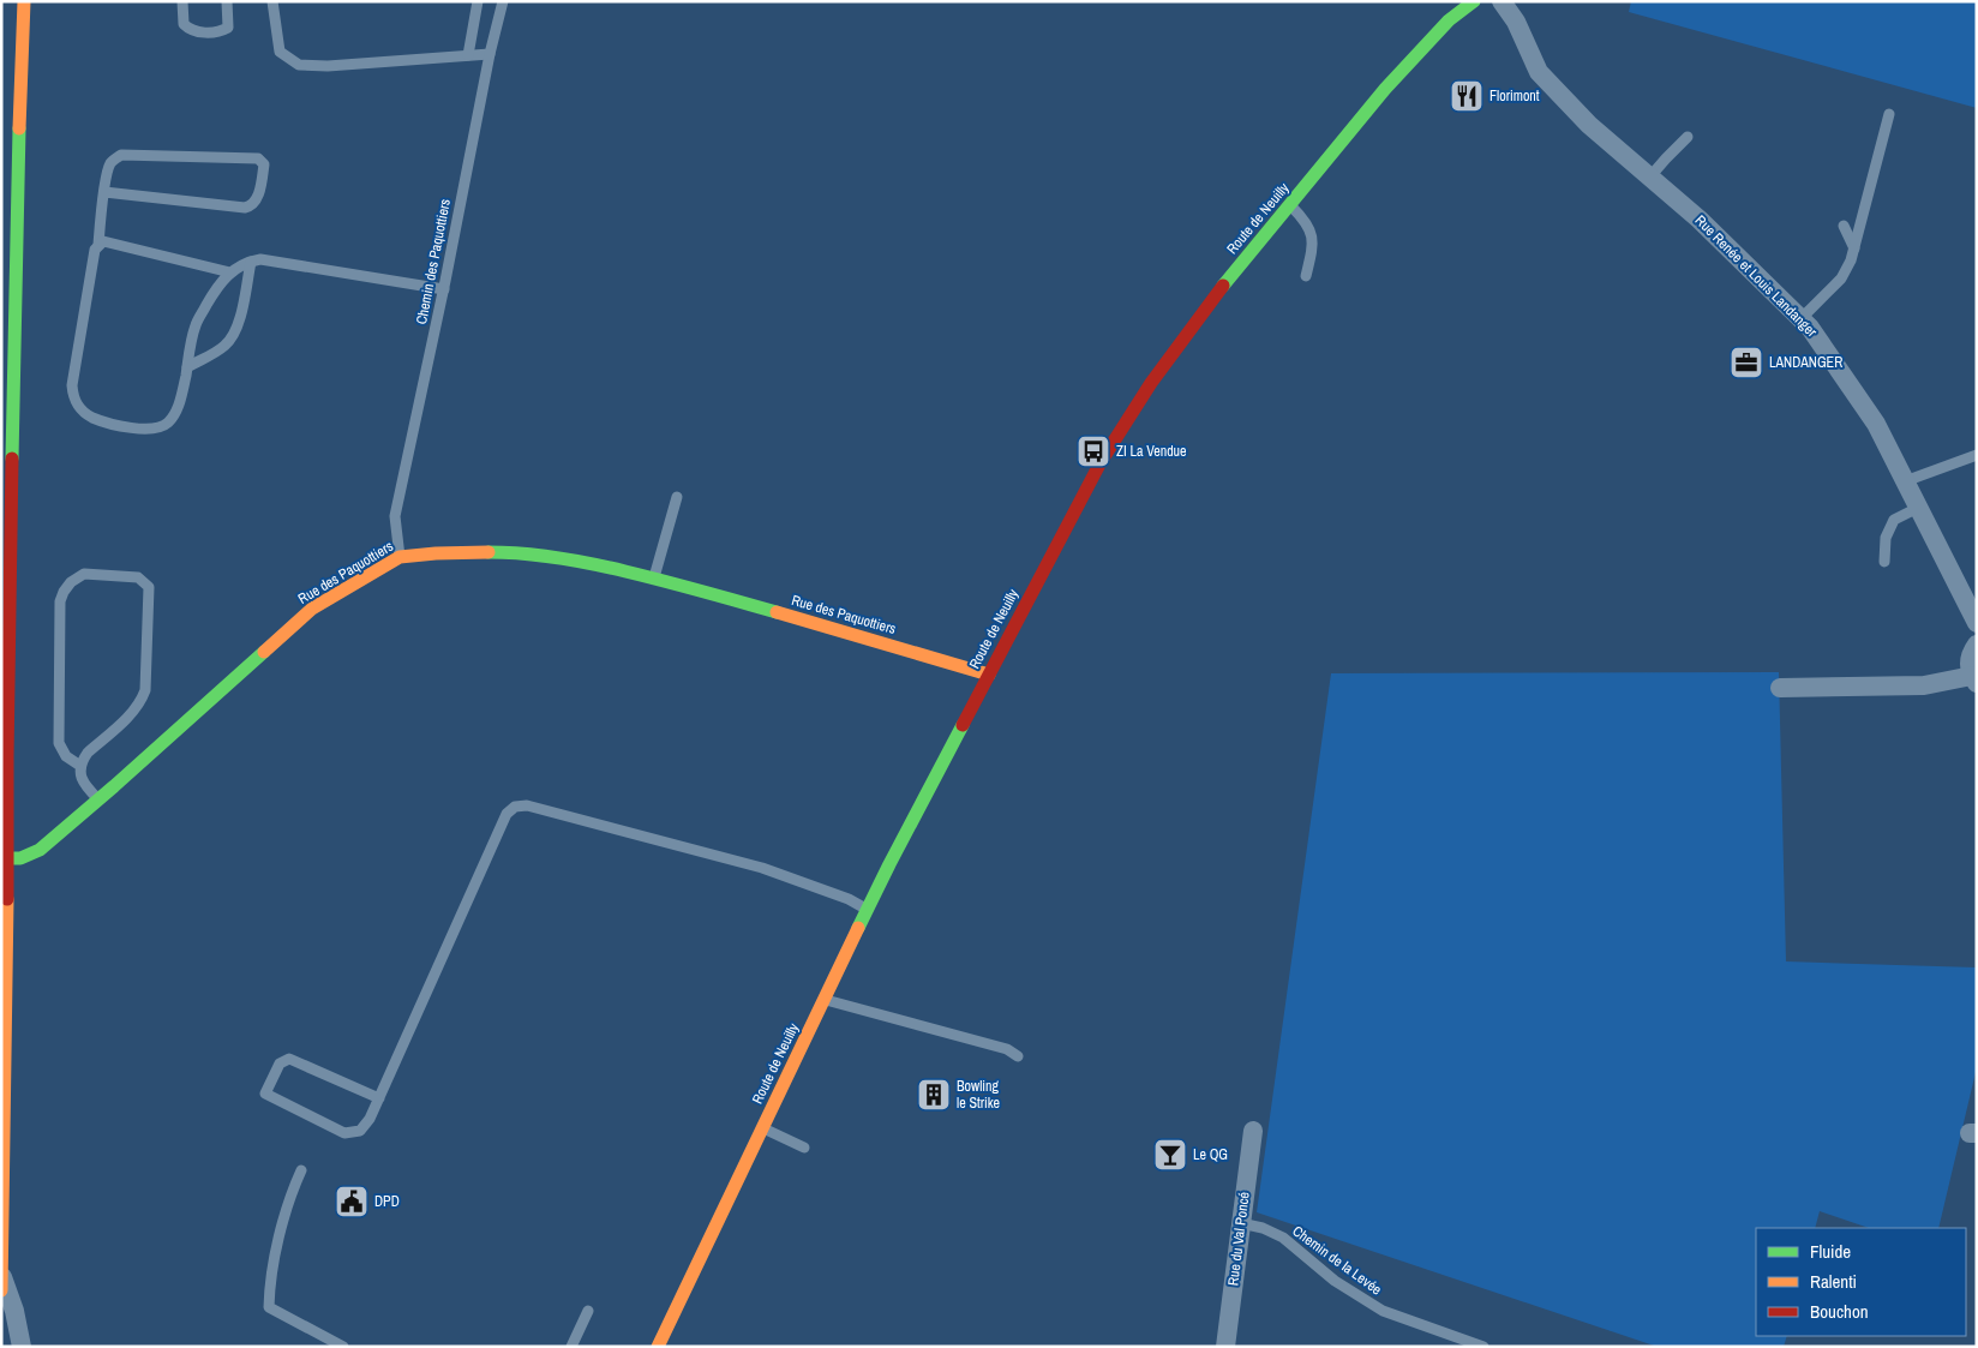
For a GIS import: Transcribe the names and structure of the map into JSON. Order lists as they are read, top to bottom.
{
  "streets": {
    "main road": ["Route de Neuilly", "Rue des Paquottiers"],
    "street": ["Rue Renée et Louis Landanger", "Rue du Val Poncé"],
    "lane": ["Chemin des Paquottiers", "Chemin de la Levée"]
  },
  "crossings": [
    ["Route de Neuilly", "Rue des Paquottiers"],
    ["Chemin des Paquottiers", "Rue des Paquottiers"],
    ["Rue du Val Poncé", "Chemin de la Levée"]
  ],
  "places": {
    "restaurant": ["Florimont"],
    "office": ["LANDANGER"],
    "bus stop": ["ZI La Vendue"],
    "building": ["Bowling le Strike"],
    "bar": ["Le QG"],
    "public building": ["DPD"]
  },
  "legend": ["Fluide", "Ralenti", "Bouchon"]
}
